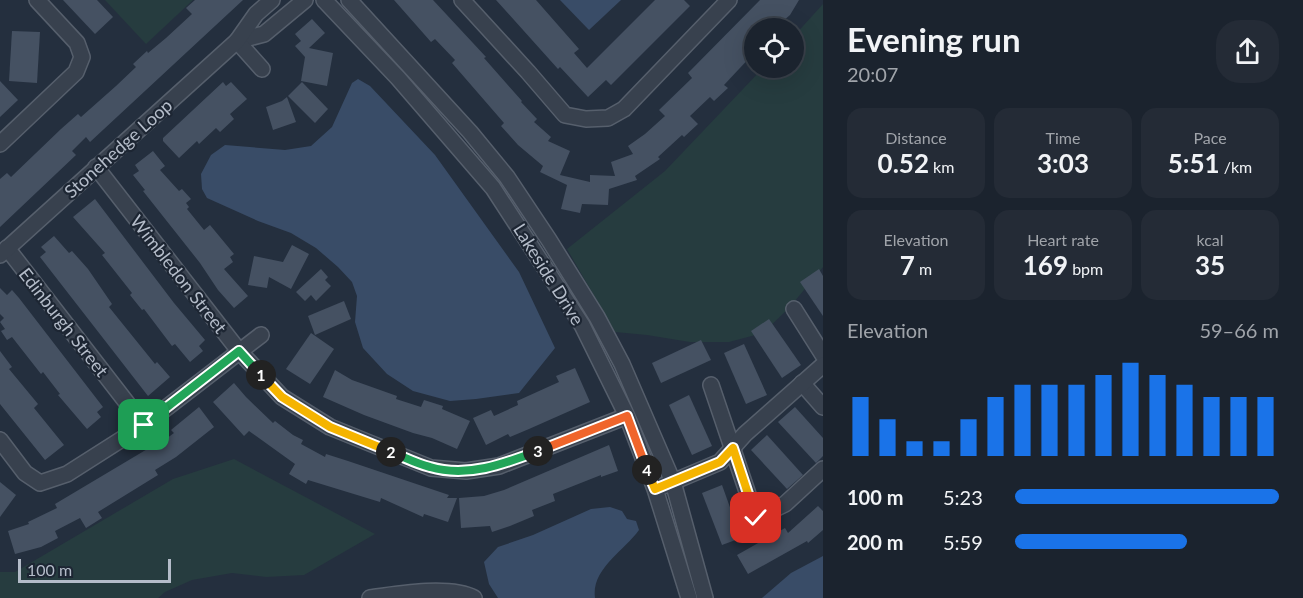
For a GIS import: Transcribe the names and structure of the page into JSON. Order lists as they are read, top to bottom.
{
  "streets": {
    "street": [
      "Stonehedge Loop",
      "Wimbledon Street",
      "Lakeside Drive",
      "Edinburgh Street"
    ]
  },
  "crossings": [
    ["Stonehedge Loop", "Wimbledon Street"],
    ["Stonehedge Loop", "Edinburgh Street"],
    ["Wimbledon Street", "Lakeside Drive"]
  ],
  "scale_bar": "100 m",
  "page": {
    "heading": ["Evening run", "20:07"],
    "stats": [
      ["Distance", "0.52 km"],
      ["Time", "3:03"],
      ["Pace", "5:51 /km"],
      ["Elevation", "7 m"],
      ["Heart rate", "169 bpm"],
      ["kcal", "35"]
    ],
    "chart": ["Elevation", "59–66 m"],
    "pins": [
      "1",
      "3",
      "2",
      "4"
    ],
    "list": [
      {
        "name": "100 m",
        "note": "5:23"
      },
      {
        "name": "200 m",
        "note": "5:59"
      }
    ],
    "scale": "100 m"
  }
}
